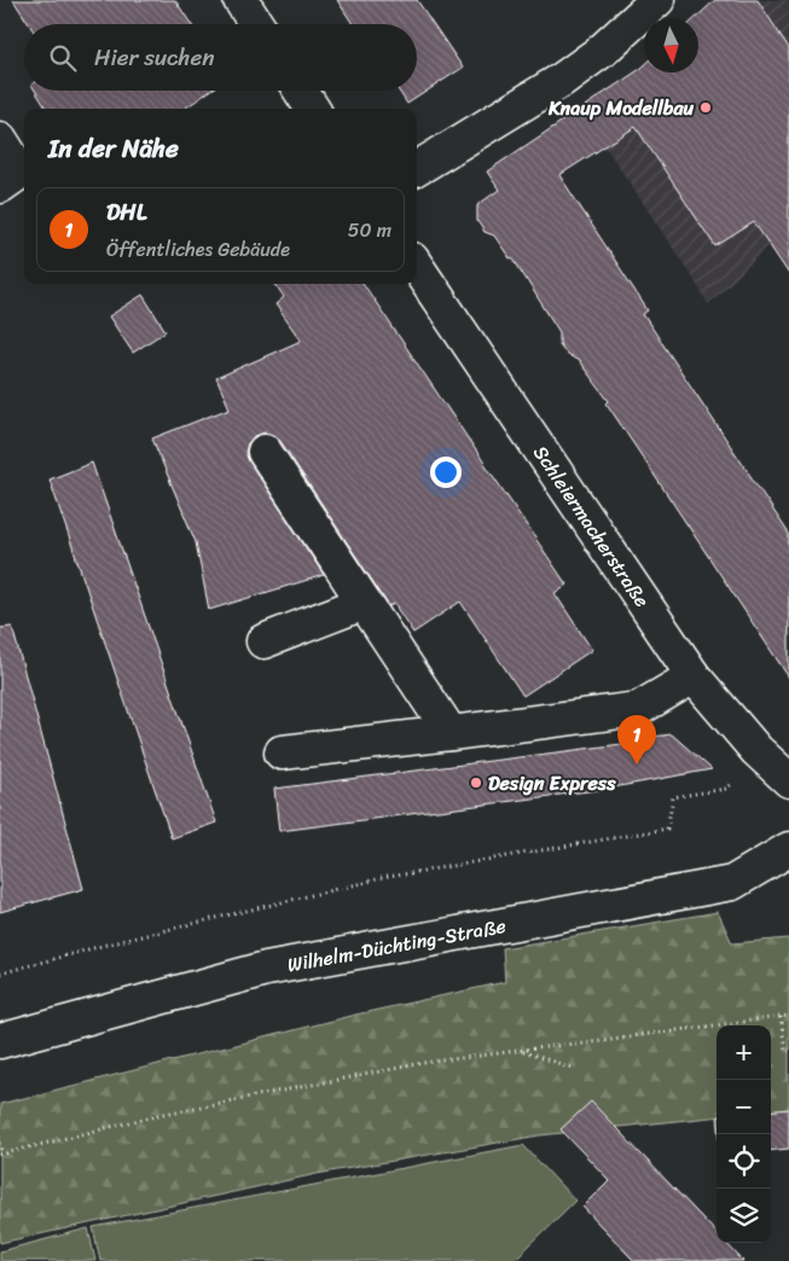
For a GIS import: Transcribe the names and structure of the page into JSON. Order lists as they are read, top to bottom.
{
  "streets": {
    "street": ["Schleiermacherstraße", "Wilhelm-Düchting-Straße"]
  },
  "places": ["Knaup Modellbau", "Design Express"],
  "north": "bottom",
  "page": {
    "search": "Hier suchen",
    "heading": "In der Nähe",
    "list": [
      {
        "mark": "1",
        "name": "DHL",
        "note": "Öffentliches Gebäude",
        "value": "50 m"
      }
    ],
    "pins": "1",
    "map_buttons": ["+", "−"]
  }
}
